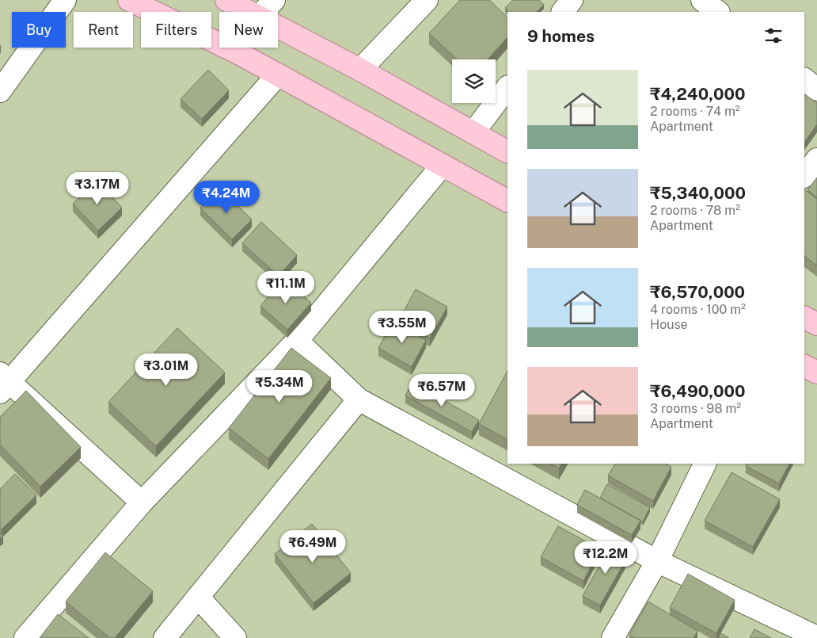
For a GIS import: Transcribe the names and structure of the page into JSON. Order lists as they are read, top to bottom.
{
  "page": {
    "chip": [
      "Buy",
      "Rent",
      "Filters",
      "New"
    ],
    "heading": "9 homes",
    "list": [
      {
        "name": "₹4,240,000",
        "note": "2 rooms · 74 m² · Apartment"
      },
      {
        "name": "₹5,340,000",
        "note": "2 rooms · 78 m² · Apartment"
      },
      {
        "name": "₹6,570,000",
        "note": "4 rooms · 100 m² · House"
      },
      {
        "name": "₹6,490,000",
        "note": "3 rooms · 98 m² · Apartment"
      }
    ],
    "price": [
      "₹3.17M",
      "₹4.24M",
      "₹11.1M",
      "₹3.55M",
      "₹3.01M",
      "₹5.34M",
      "₹6.57M",
      "₹6.49M",
      "₹12.2M"
    ]
  }
}
